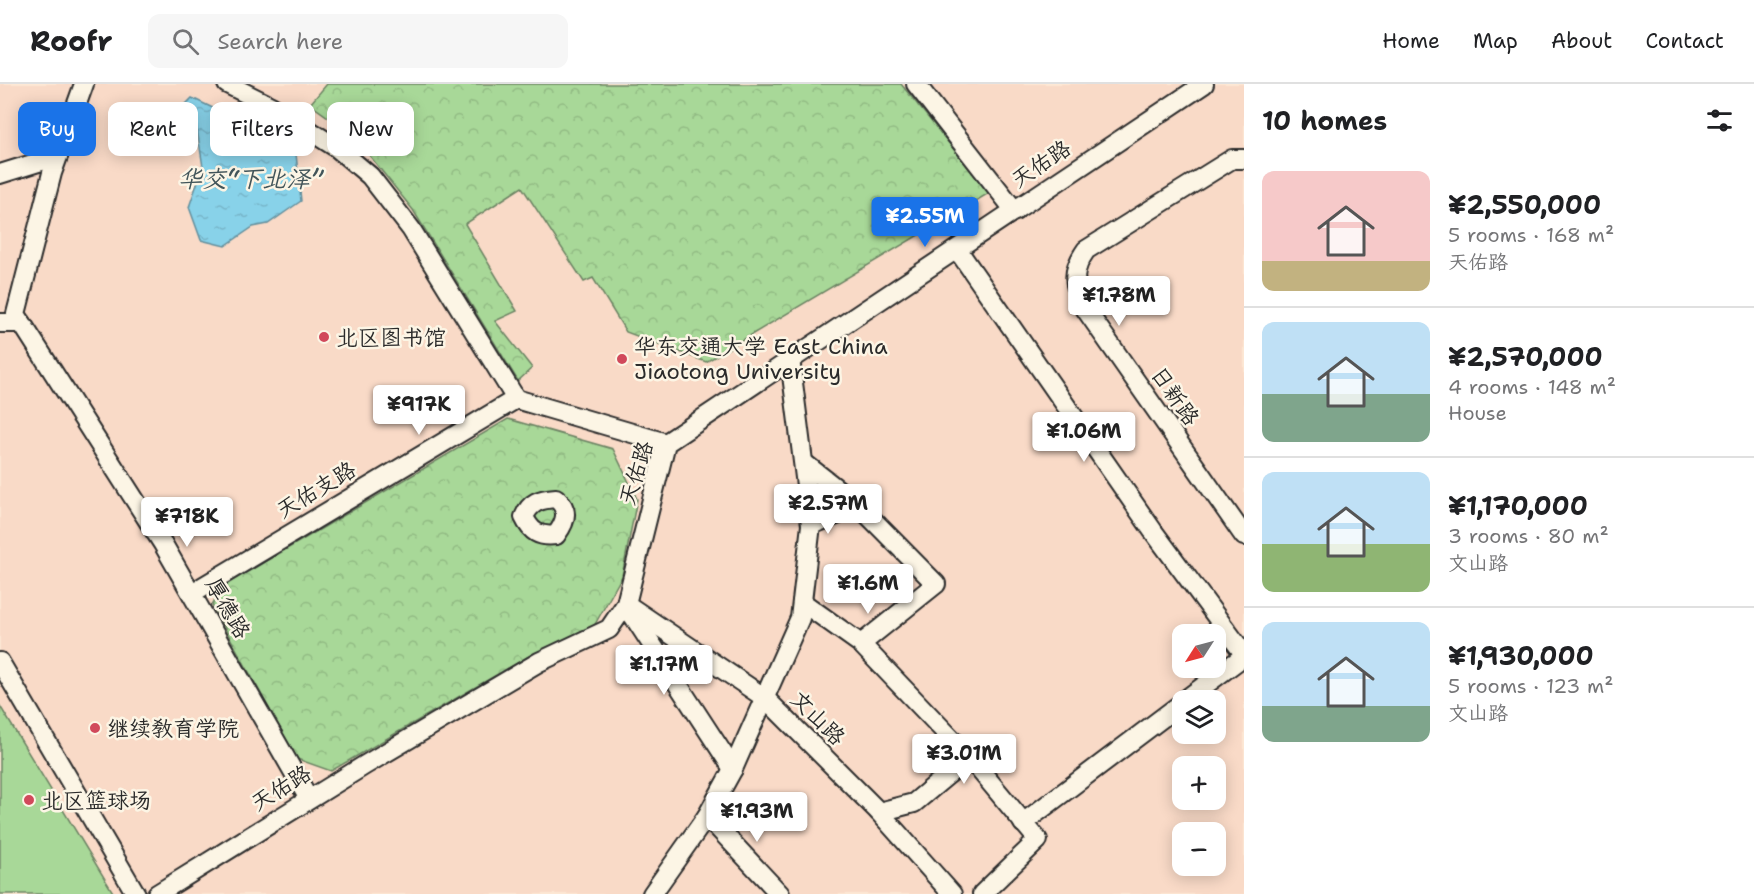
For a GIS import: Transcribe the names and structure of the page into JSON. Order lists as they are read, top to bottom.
{
  "streets": {
    "street": [
      "天佑路",
      "日新路",
      "天佑支路",
      "厚德路",
      "文山路"
    ]
  },
  "crossings": [
    ["天佑路", "厚德路"],
    ["天佑路", "文山路"],
    ["天佑支路", "厚德路"]
  ],
  "water": ["华交“下北泽”"],
  "places": [
    "北区图书馆",
    "华东交通大学 East China Jiaotong University",
    "继续教育学院",
    "北区篮球场"
  ],
  "north": "bottom left",
  "page": {
    "header": "Roofr",
    "search": "Search here",
    "nav": [
      "Home",
      "Map",
      "About",
      "Contact"
    ],
    "heading": "10 homes",
    "chip": [
      "Buy",
      "Rent",
      "Filters",
      "New"
    ],
    "list": [
      {
        "name": "¥2,550,000",
        "note": "5 rooms · 168 m² · 天佑路"
      },
      {
        "name": "¥2,570,000",
        "note": "4 rooms · 148 m² · House"
      },
      {
        "name": "¥1,170,000",
        "note": "3 rooms · 80 m² · 文山路"
      },
      {
        "name": "¥1,930,000",
        "note": "5 rooms · 123 m² · 文山路"
      }
    ],
    "price": [
      "¥2.55M",
      "¥1.78M",
      "¥917K",
      "¥1.06M",
      "¥2.57M",
      "¥718K",
      "¥1.6M",
      "¥1.17M",
      "¥3.01M",
      "¥1.93M"
    ],
    "map_buttons": ["+", "−"]
  }
}
